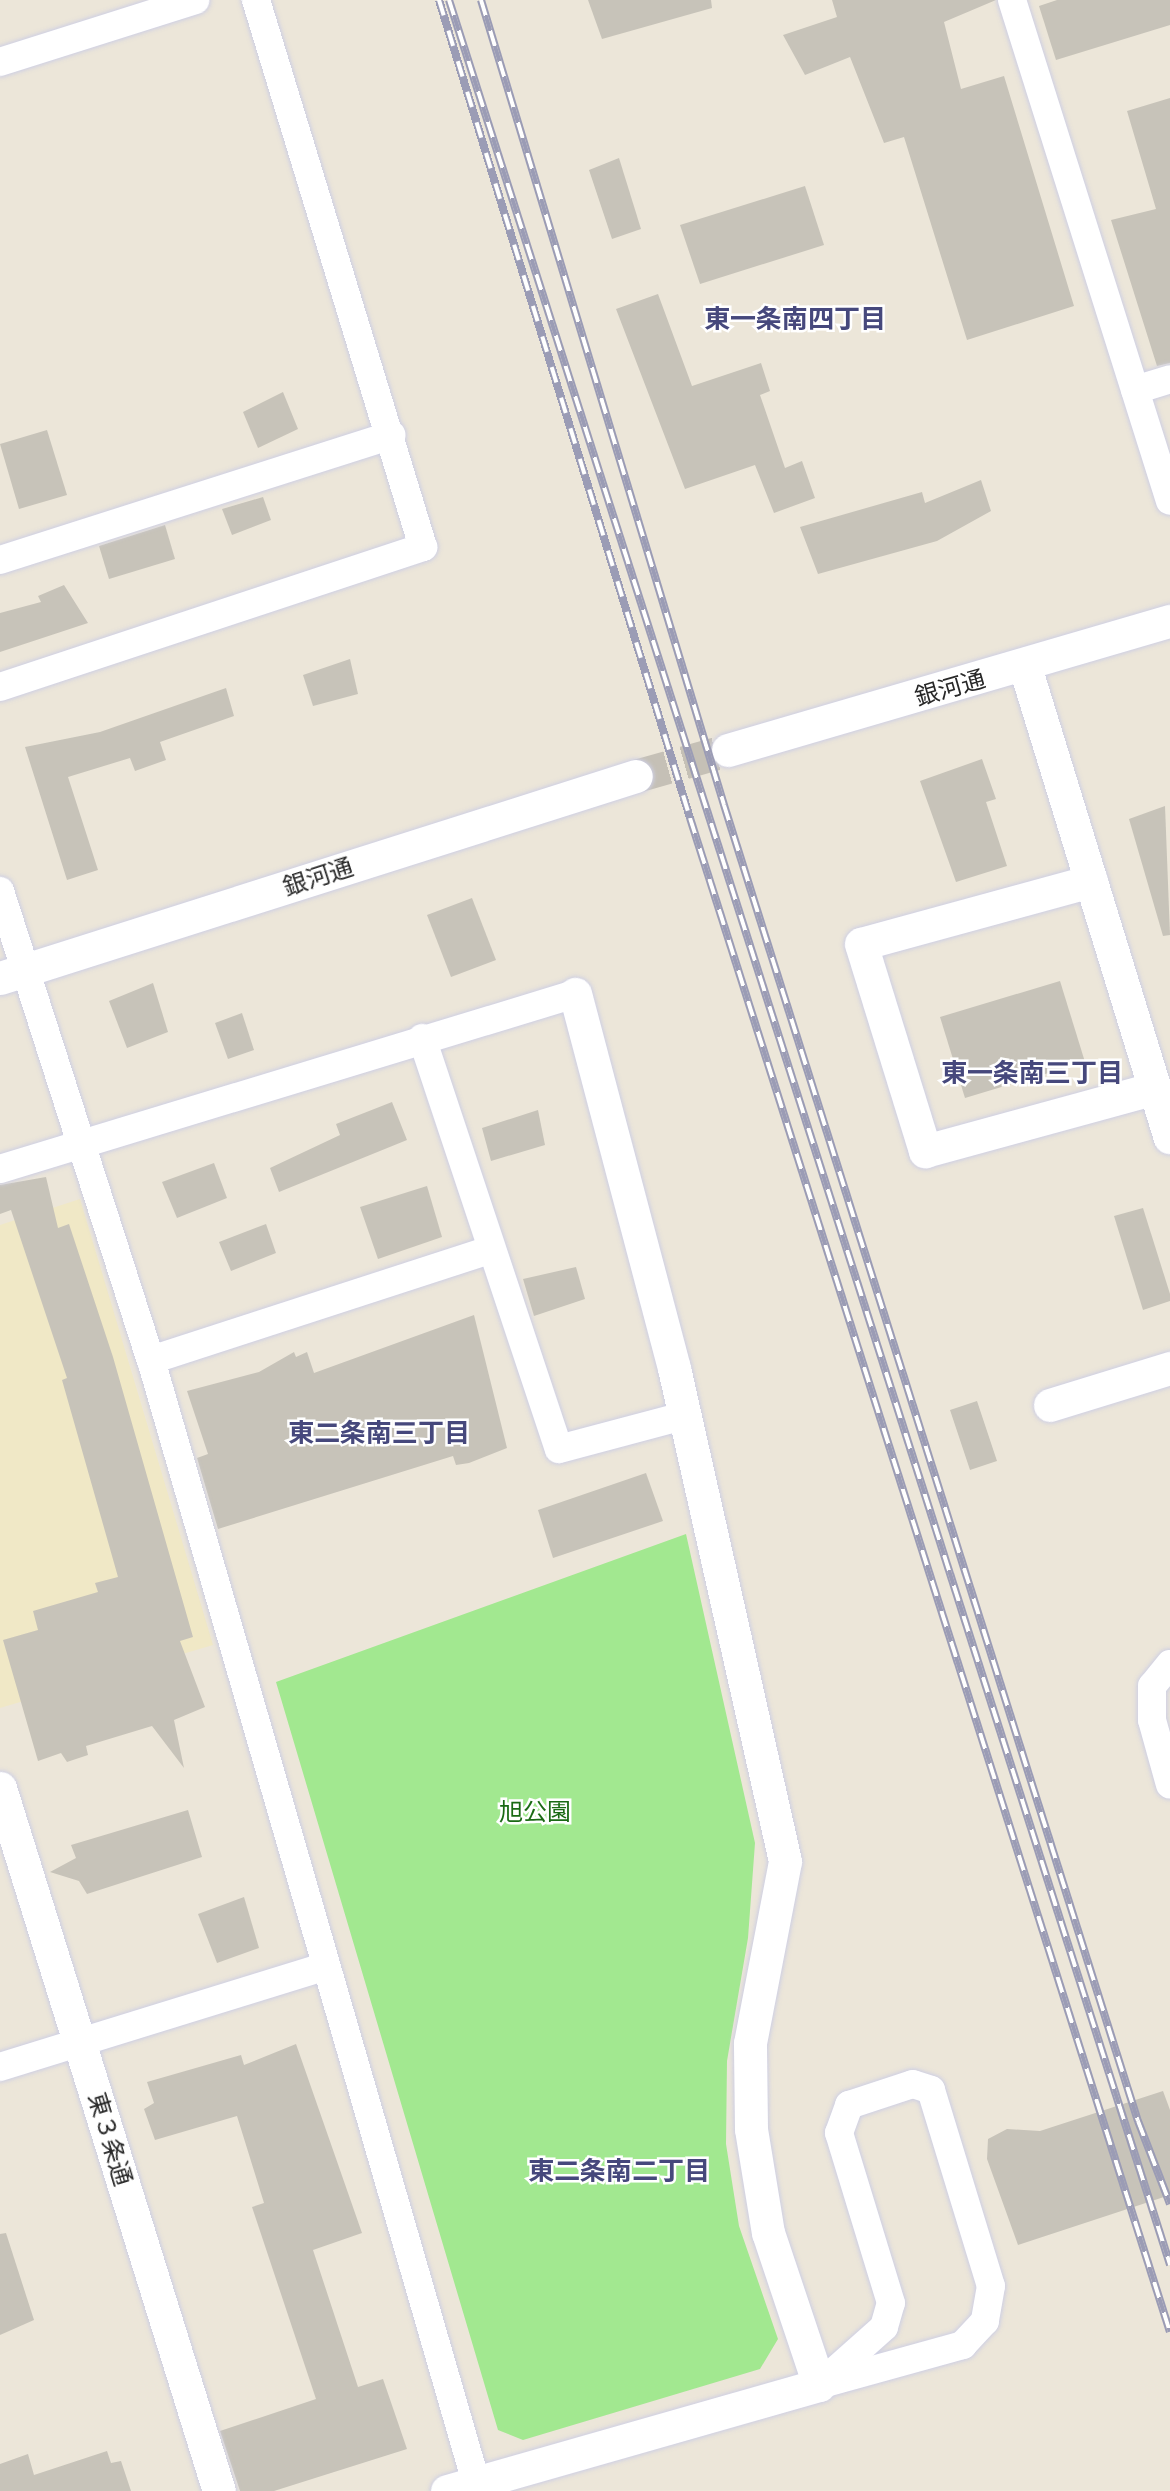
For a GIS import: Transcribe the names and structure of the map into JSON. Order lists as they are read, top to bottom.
{
  "streets": {
    "street": ["銀河通", "東３条通"]
  },
  "districts": [
    "東一条南四丁目",
    "東一条南三丁目",
    "東二条南三丁目",
    "東二条南二丁目"
  ],
  "parks": ["旭公園"]
}
